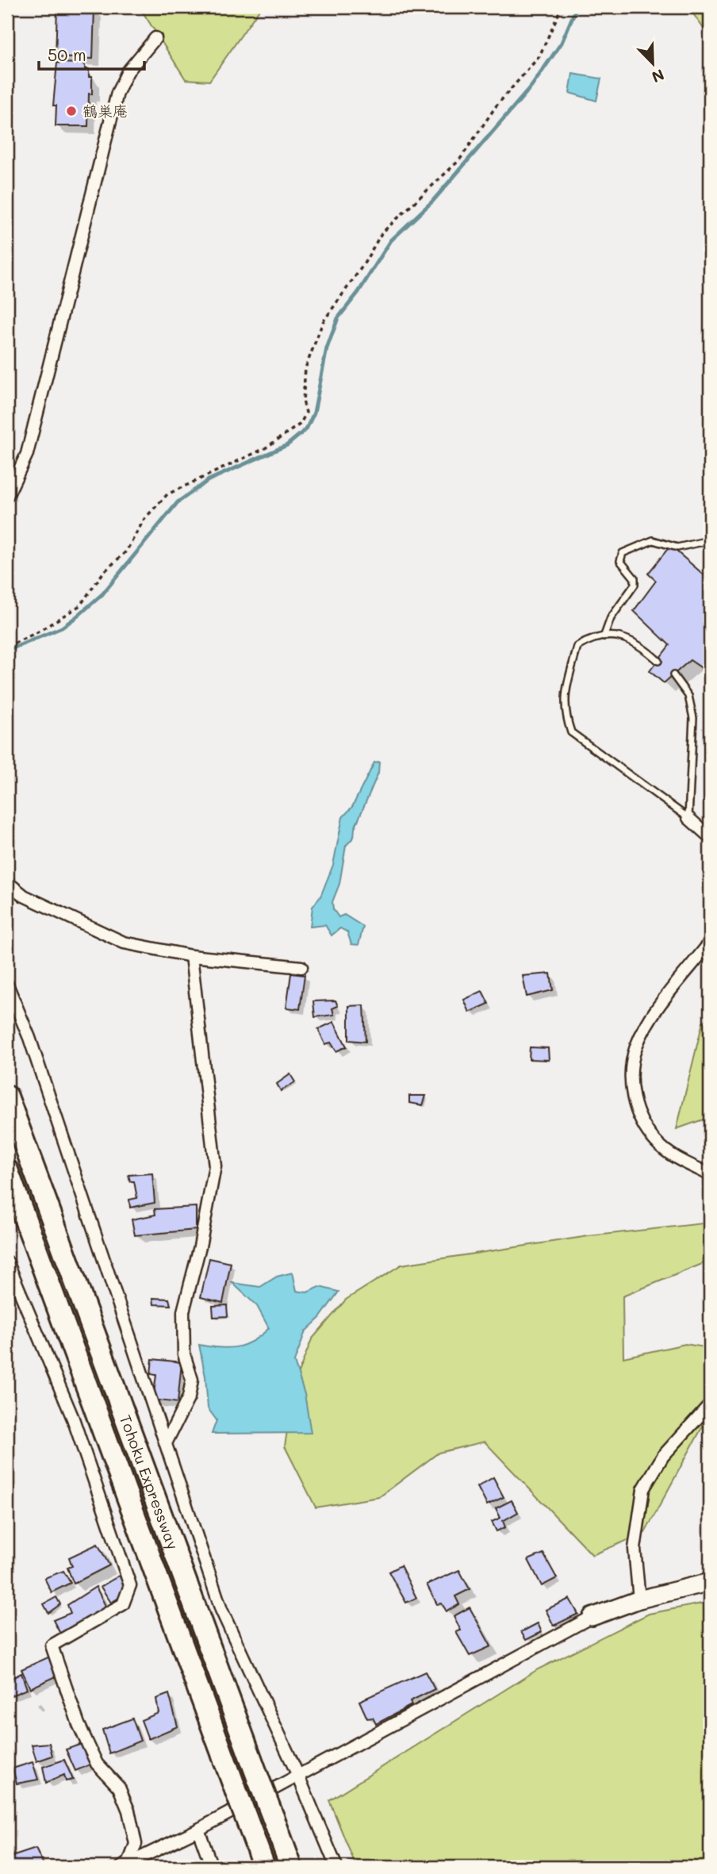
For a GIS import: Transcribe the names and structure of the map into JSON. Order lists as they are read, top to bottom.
{
  "streets": {
    "highway": ["Tohoku Expressway"]
  },
  "places": ["鶴巣庵"],
  "scale_bar": "50 m",
  "north": "bottom right"
}
